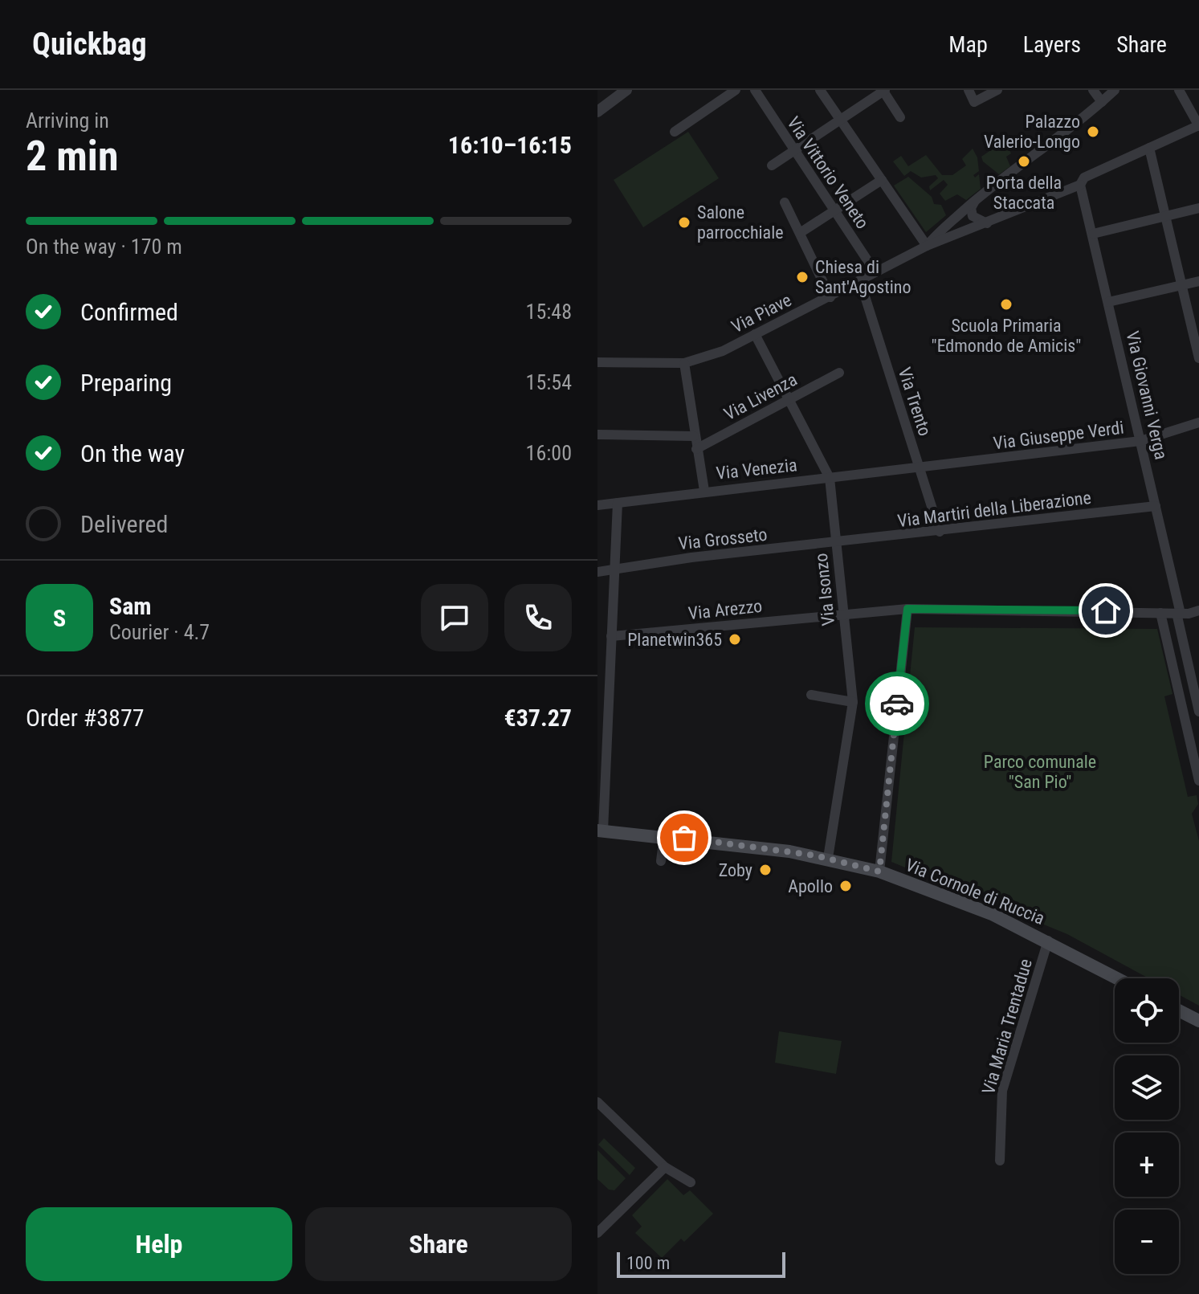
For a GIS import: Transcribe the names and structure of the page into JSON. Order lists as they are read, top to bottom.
{
  "streets": {
    "main road": ["Via Cornole di Ruccia"],
    "street": [
      "Via Vittorio Veneto",
      "Via Piave",
      "Via Giovanni Verga",
      "Via Livenza",
      "Via Trento",
      "Via Giuseppe Verdi",
      "Via Venezia",
      "Via Martiri della Liberazione",
      "Via Grosseto",
      "Via Isonzo",
      "Via Arezzo",
      "Via Maria Trentadue"
    ]
  },
  "crossings": [
    ["Via Vittorio Veneto", "Via Piave"],
    ["Via Piave", "Via Trento"],
    ["Via Piave", "Via Isonzo"],
    ["Via Giovanni Verga", "Via Giuseppe Verdi"],
    ["Via Giovanni Verga", "Via Martiri della Liberazione"],
    ["Via Giovanni Verga", "Via Arezzo"],
    ["Via Livenza", "Via Isonzo"],
    ["Via Trento", "Via Giuseppe Verdi"],
    ["Via Trento", "Via Venezia"],
    ["Via Trento", "Via Martiri della Liberazione"],
    ["Via Giuseppe Verdi", "Via Venezia"],
    ["Via Venezia", "Via Isonzo"],
    ["Via Martiri della Liberazione", "Via Grosseto"],
    ["Via Martiri della Liberazione", "Via Isonzo"],
    ["Via Grosseto", "Via Isonzo"],
    ["Via Isonzo", "Via Arezzo"],
    ["Via Isonzo", "Via Cornole di Ruccia"],
    ["Via Cornole di Ruccia", "Via Maria Trentadue"]
  ],
  "parks": ["Parco comunale \"San Pio\""],
  "places": [
    "Palazzo Valerio-Longo",
    "Porta della Staccata",
    "Salone parrocchiale",
    "Chiesa di Sant'Agostino",
    "Scuola Primaria \"Edmondo de Amicis\"",
    "Planetwin365",
    "Zoby",
    "Apollo"
  ],
  "scale_bar": "100 m",
  "page": {
    "header": "Quickbag",
    "nav": ["Map", "Layers", "Share"],
    "heading": ["2 min", "Arriving in", "16:10–16:15"],
    "panel": [
      "Sam",
      "Courier · 4.7",
      "Order #3877",
      "€37.27"
    ],
    "bar": "On the way · 170 m",
    "list": [
      ["Confirmed", "15:48"],
      ["Preparing", "15:54"],
      ["On the way", "16:00"],
      "Delivered"
    ],
    "round": "S",
    "map_buttons": ["+", "−"],
    "buttons": ["Help", "Share"],
    "scale": "100 m"
  }
}
